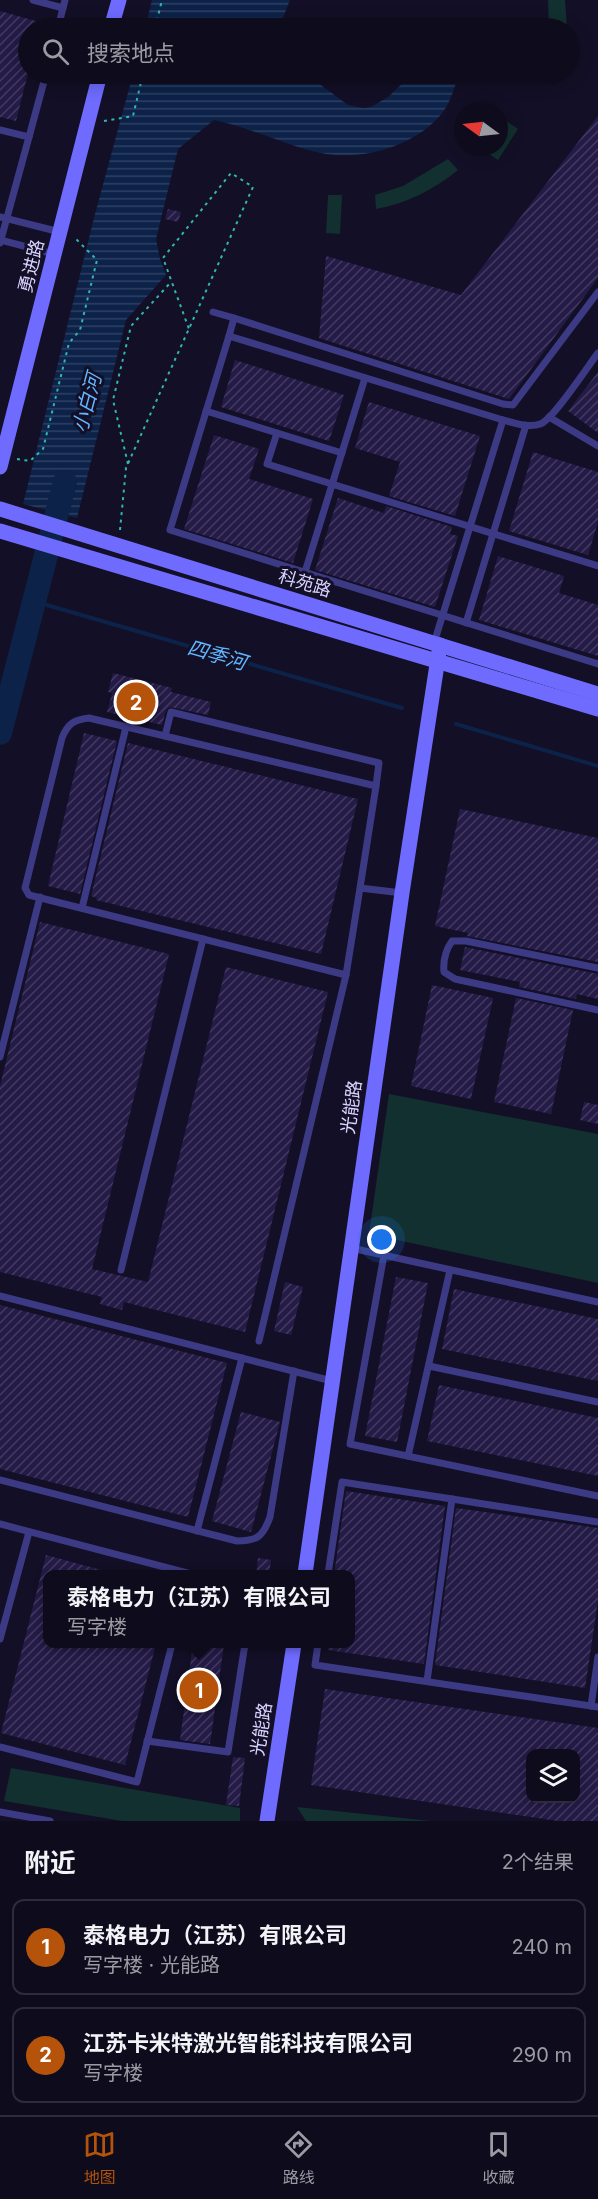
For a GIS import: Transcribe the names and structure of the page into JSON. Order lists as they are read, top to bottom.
{
  "streets": {
    "street": ["勇进路", "科苑路", "光能路"]
  },
  "crossings": [
    ["科苑路", "光能路"]
  ],
  "water": ["小白河", "四季河"],
  "north": "left",
  "page": {
    "search": "搜索地点",
    "pins": ["2", "1"],
    "popup": ["泰格电力（江苏）有限公司", "写字楼"],
    "heading": ["附近", "2个结果"],
    "list": [
      {
        "mark": "1",
        "name": "泰格电力（江苏）有限公司",
        "note": "写字楼 · 光能路",
        "value": "240 m"
      },
      {
        "mark": "2",
        "name": "江苏卡米特激光智能科技有限公司",
        "note": "写字楼",
        "value": "290 m"
      }
    ],
    "nav": ["地图", "路线", "收藏"]
  }
}
